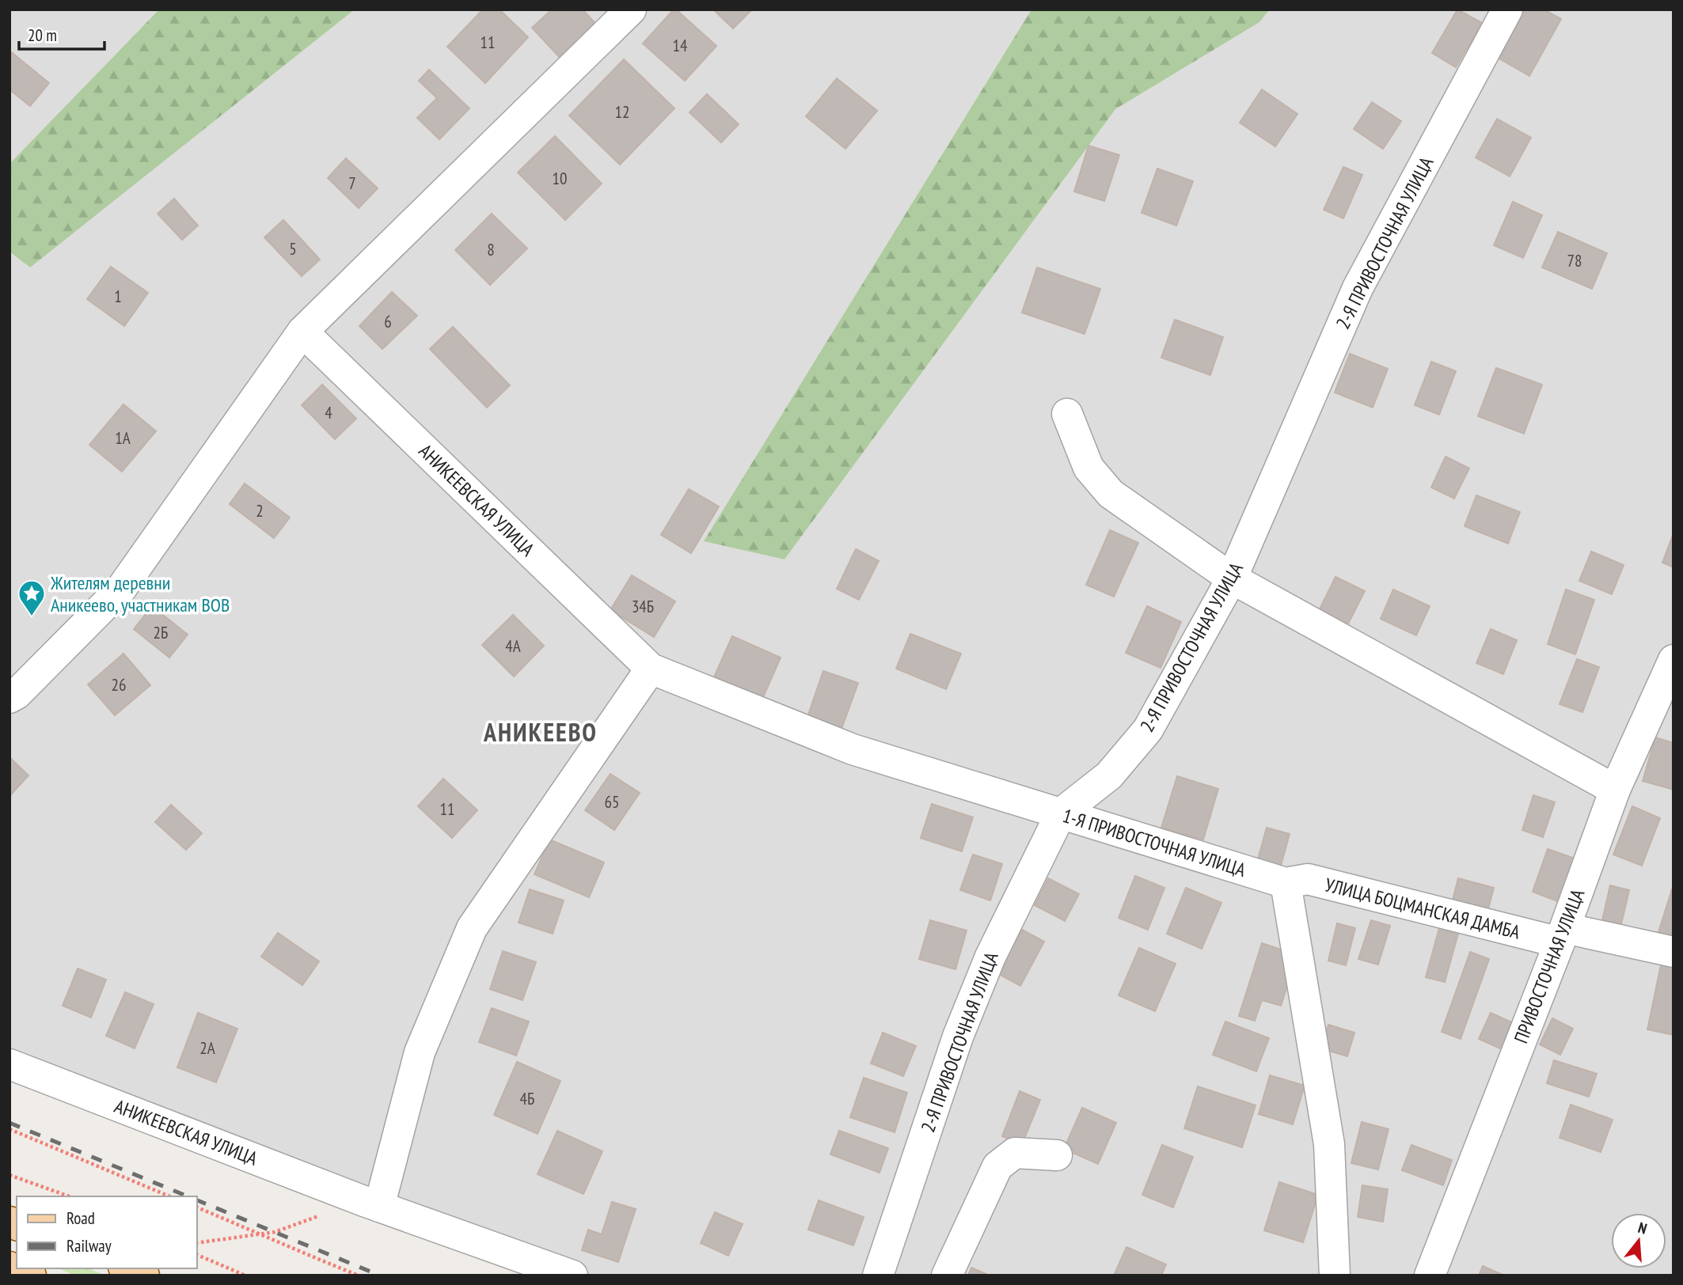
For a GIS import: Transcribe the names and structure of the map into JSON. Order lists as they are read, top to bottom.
{
  "streets": {
    "street": [
      "2-Я ПРИВОСТОЧНАЯ УЛИЦА",
      "АНИКЕЕВСКАЯ УЛИЦА",
      "1-Я ПРИВОСТОЧНАЯ УЛИЦА",
      "УЛИЦА БОЦМАНСКАЯ ДАМБА",
      "ПРИВОСТОЧНАЯ УЛИЦА"
    ]
  },
  "crossings": [
    ["2-Я ПРИВОСТОЧНАЯ УЛИЦА", "1-Я ПРИВОСТОЧНАЯ УЛИЦА"],
    ["АНИКЕЕВСКАЯ УЛИЦА", "1-Я ПРИВОСТОЧНАЯ УЛИЦА"],
    ["1-Я ПРИВОСТОЧНАЯ УЛИЦА", "УЛИЦА БОЦМАНСКАЯ ДАМБА"],
    ["УЛИЦА БОЦМАНСКАЯ ДАМБА", "ПРИВОСТОЧНАЯ УЛИЦА"]
  ],
  "districts": ["АНИКЕЕВО"],
  "places": {
    "place": ["Жителям деревни Аникеево, участникам ВОВ"]
  },
  "house_numbers": [
    "11",
    "14",
    "12",
    "10",
    "7",
    "5",
    "8",
    "78",
    "1",
    "6",
    "4",
    "1А",
    "2",
    "34Б",
    "2Б",
    "4А",
    "26",
    "65",
    "11",
    "2А",
    "4Б"
  ],
  "legend": ["Road", "Railway"],
  "scale_bar": "20 m",
  "north": "top"
}
